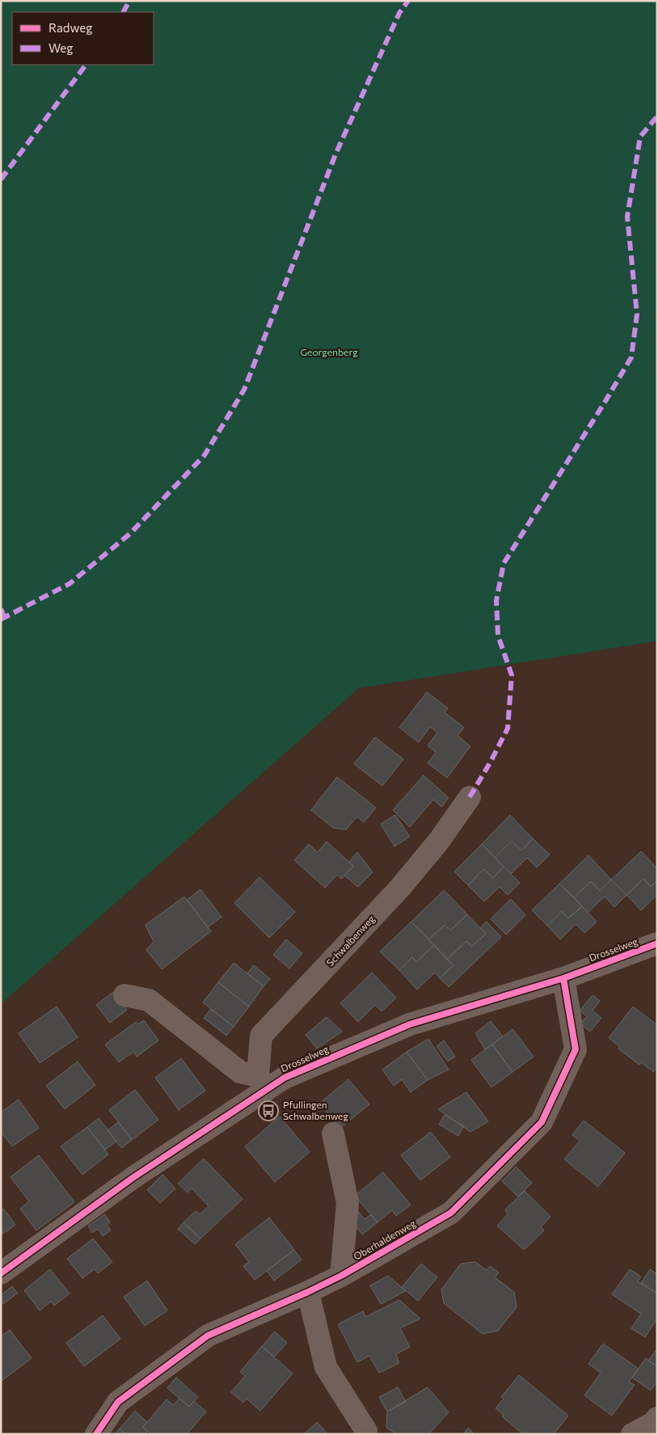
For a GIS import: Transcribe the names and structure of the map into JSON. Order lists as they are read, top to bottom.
{
  "streets": {
    "street": ["Schwalbenweg", "Drosselweg", "Oberhaldenweg"]
  },
  "crossings": [
    ["Schwalbenweg", "Drosselweg"],
    ["Drosselweg", "Oberhaldenweg"]
  ],
  "parks": ["Georgenberg"],
  "places": {
    "bus stop": ["Pfullingen Schwalbenweg"]
  },
  "legend": ["Radweg", "Weg"]
}
